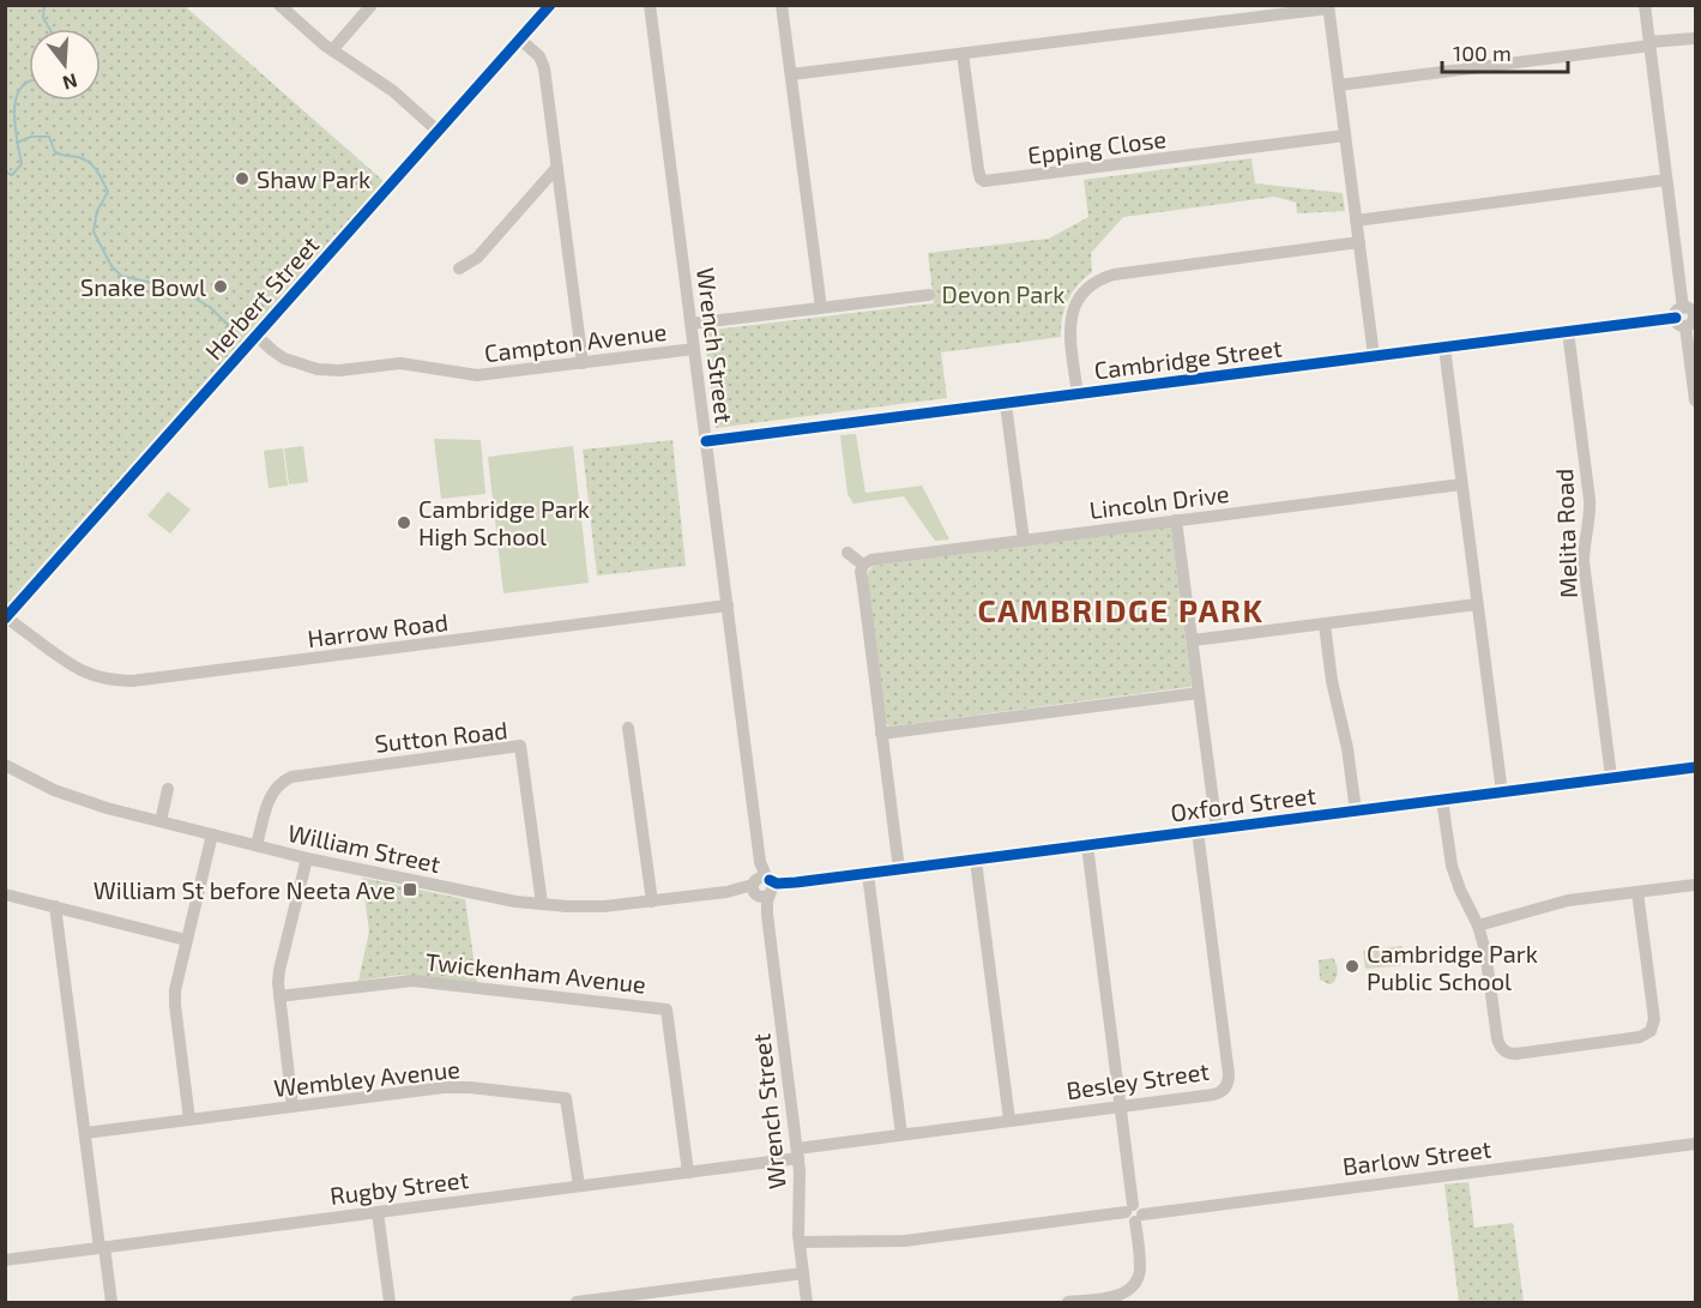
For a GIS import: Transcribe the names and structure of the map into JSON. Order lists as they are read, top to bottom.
{
  "streets": {
    "street": [
      "Epping Close",
      "Herbert Street",
      "Campton Avenue",
      "Wrench Street",
      "Cambridge Street",
      "Lincoln Drive",
      "Melita Road",
      "Harrow Road",
      "Sutton Road",
      "Oxford Street",
      "William Street",
      "Twickenham Avenue",
      "Wembley Avenue",
      "Besley Street",
      "Barlow Street",
      "Rugby Street"
    ]
  },
  "crossings": [
    ["Herbert Street", "Campton Avenue"],
    ["Herbert Street", "Harrow Road"],
    ["Campton Avenue", "Wrench Street"],
    ["Wrench Street", "Cambridge Street"],
    ["Wrench Street", "Harrow Road"],
    ["Wrench Street", "Oxford Street"],
    ["Wrench Street", "William Street"],
    ["Wrench Street", "Besley Street"],
    ["Wrench Street", "Barlow Street"],
    ["Wrench Street", "Rugby Street"],
    ["Cambridge Street", "Melita Road"],
    ["Melita Road", "Oxford Street"],
    ["Sutton Road", "William Street"],
    ["Oxford Street", "William Street"],
    ["Oxford Street", "Besley Street"],
    ["Twickenham Avenue", "Rugby Street"],
    ["Wembley Avenue", "Rugby Street"],
    ["Besley Street", "Rugby Street"]
  ],
  "districts": ["CAMBRIDGE PARK"],
  "parks": ["Devon Park"],
  "places": {
    "other": [
      "Shaw Park",
      "Snake Bowl",
      "Cambridge Park High School",
      "Cambridge Park Public School"
    ],
    "transit": ["William St before Neeta Ave"]
  },
  "scale_bar": "100 m",
  "north": "bottom"
}
